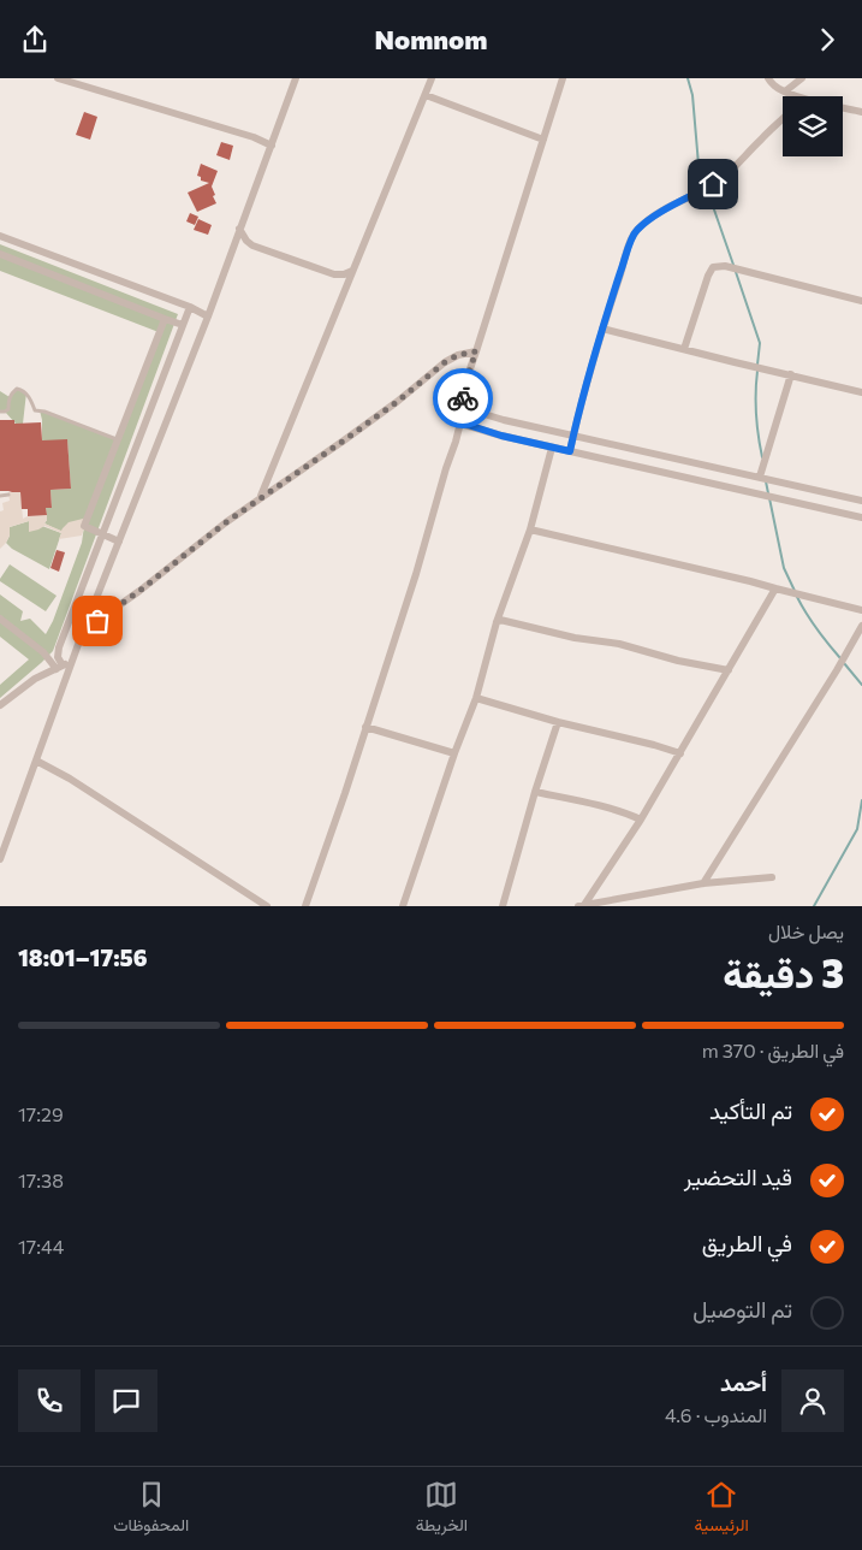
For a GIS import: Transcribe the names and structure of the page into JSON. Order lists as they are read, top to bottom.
{
  "page": {
    "header": "Nomnom",
    "heading": ["3 دقيقة", "يصل خلال", "17:56–18:01"],
    "panel": ["أحمد", "المندوب · 4.6"],
    "bar": "في الطريق · 370 m",
    "list": [
      ["تم التأكيد", "17:29"],
      ["قيد التحضير", "17:38"],
      ["في الطريق", "17:44"],
      "تم التوصيل"
    ],
    "tabs": ["الرئيسية", "الخريطة", "المحفوظات"]
  }
}
